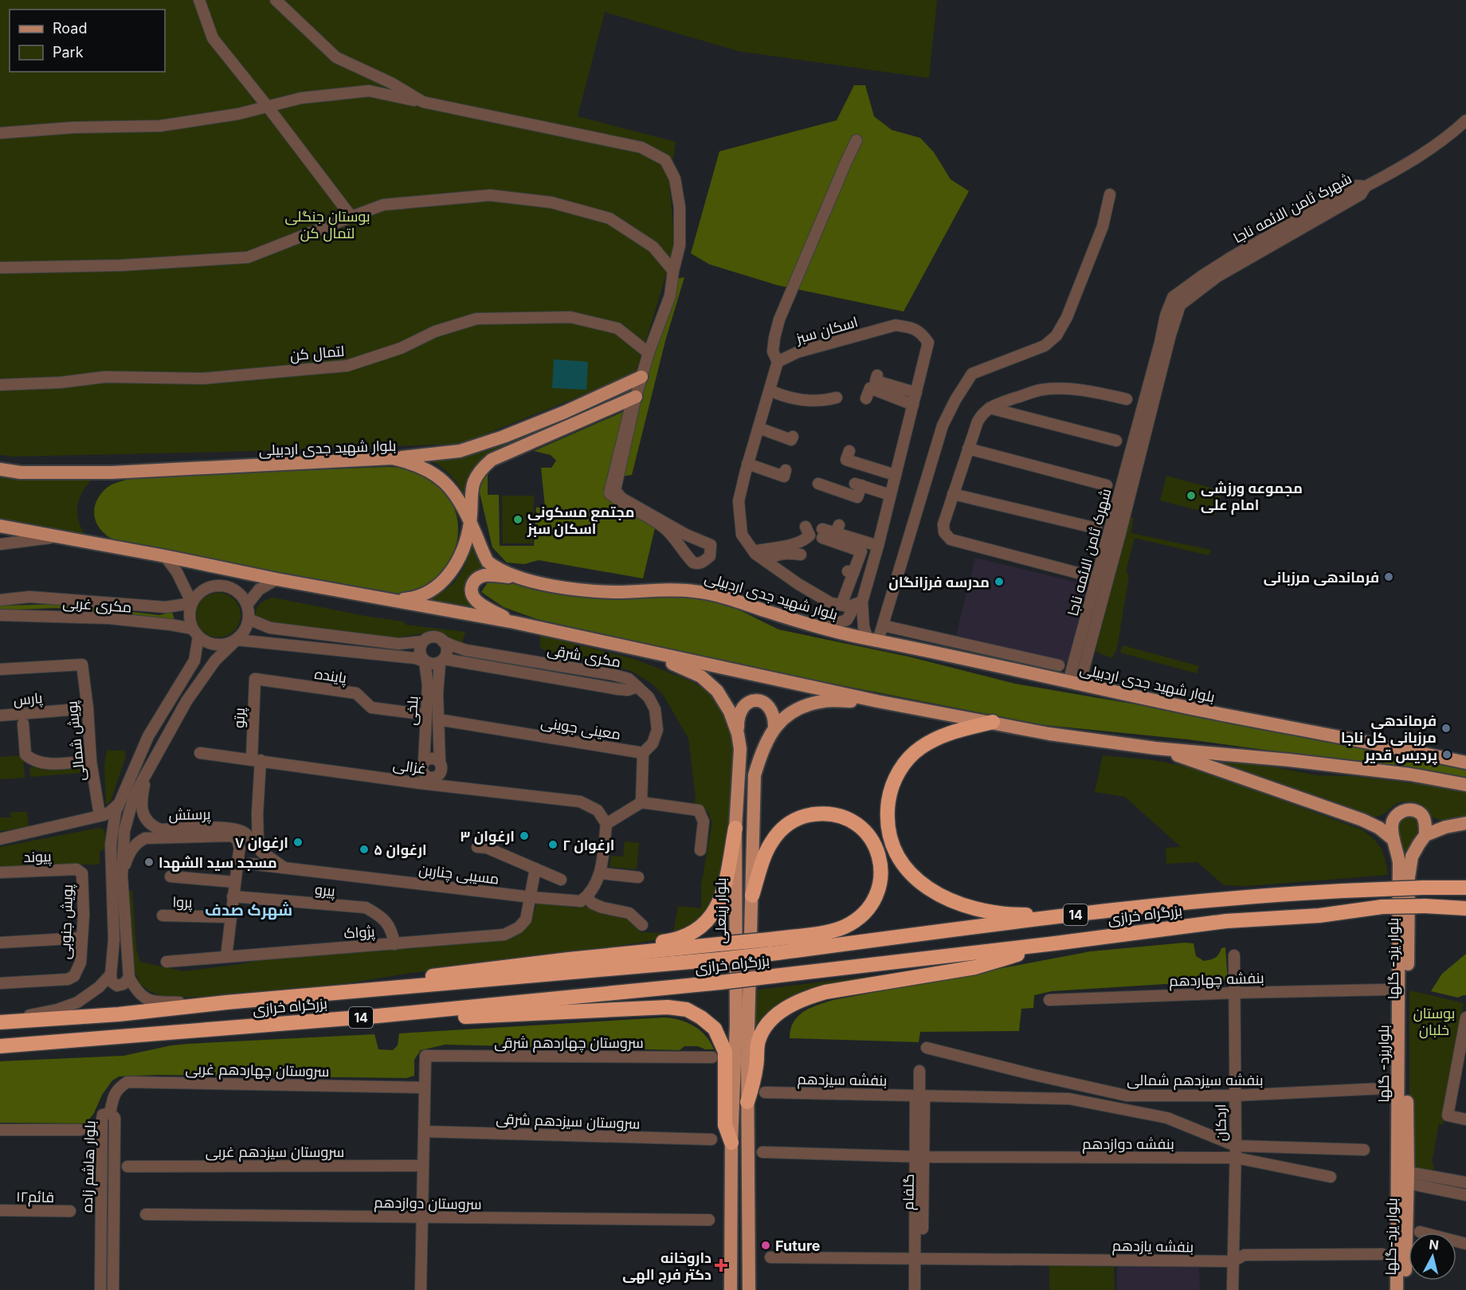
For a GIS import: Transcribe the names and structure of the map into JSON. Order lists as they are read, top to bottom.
{
  "streets": {
    "highway": ["14", "بزرگراه خرازی"],
    "main road": [
      "بلوار شهید جدی اردبیلی",
      "بلوار زینعلی",
      "بلوار یزد- گلها",
      "بلواریزد- گلها",
      "بلوار یزد-گلها"
    ],
    "street": [
      "شهرک ثامن الائمه ناجا",
      "اسکان سبز",
      "لتمال کن",
      "مکری غربی",
      "مکری شرقی",
      "پاینده",
      "پارس",
      "بلخی",
      "پرتو",
      "معینی جوینی",
      "پویش شمالی",
      "غزالی",
      "پرستش",
      "پیوند",
      "مسیبی چناربن",
      "پیرو",
      "پروا",
      "پویش جنوبی",
      "پژواک",
      "بنفشه چهاردهم",
      "سروستان چهاردهم شرقی",
      "سروستان چهاردهم غربی",
      "بنفشه سیزدهم",
      "بنفشه سیزدهم شمالی",
      "سروستان سیزدهم شرقی",
      "اردکان",
      "بنفشه دوازدهم",
      "سروستان سیزدهم غربی",
      "بلوار هاشم زاده",
      "گلفام",
      "قائم۱۲",
      "سروستان دوازدهم",
      "بنفشه یازدهم"
    ]
  },
  "crossings": [
    ["شهرک ثامن الائمه ناجا", "بلوار شهید جدی اردبیلی"],
    ["اسکان سبز", "بلوار شهید جدی اردبیلی"],
    ["مکری شرقی", "بلخی"],
    ["پاینده", "بلخی"],
    ["پاینده", "پرتو"],
    ["پارس", "پویش شمالی"],
    ["بلخی", "معینی جوینی"],
    ["بلخی", "غزالی"],
    ["پرتو", "غزالی"],
    ["پرتو", "پرستش"],
    ["پرتو", "مسیبی چناربن"],
    ["پرستش", "مسیبی چناربن"],
    ["پیوند", "پویش جنوبی"],
    ["مسیبی چناربن", "پژواک"],
    ["پیرو", "پژواک"],
    ["بلوار یزد- گلها", "بلواریزد- گلها"],
    ["بلوار یزد- گلها", "بلوار یزد-گلها"],
    ["بنفشه چهاردهم", "اردکان"],
    ["سروستان چهاردهم شرقی", "سروستان چهاردهم غربی"],
    ["بلواریزد- گلها", "بلوار یزد-گلها"],
    ["سروستان چهاردهم غربی", "بلوار هاشم زاده"],
    ["بنفشه سیزدهم", "اردکان"],
    ["بنفشه سیزدهم", "گلفام"],
    ["بنفشه سیزدهم شمالی", "اردکان"],
    ["اردکان", "بنفشه دوازدهم"],
    ["اردکان", "بنفشه یازدهم"],
    ["بنفشه دوازدهم", "گلفام"],
    ["گلفام", "بنفشه یازدهم"]
  ],
  "districts": ["شهرک صدف"],
  "parks": ["بوستان جنگلی لتمال کن", "بوستان خلبان"],
  "places": {
    "other": [
      "مجموعه ورزشی امام علی",
      "مجتمع مسکونی اسکان سبز",
      "فرماندهی مرزبانی",
      "مدرسه فرزانگان",
      "فرماندهی مرزبانی کل ناجا",
      "پردیس قدیر",
      "ارغوان ۳",
      "ارغوان ۷",
      "ارغوان ۲",
      "ارغوان ۵",
      "مسجد سید الشهدا",
      "Future"
    ],
    "health": ["داروخانه دکتر فرج الهی"]
  },
  "legend": ["Road", "Park"],
  "north": "top"
}
